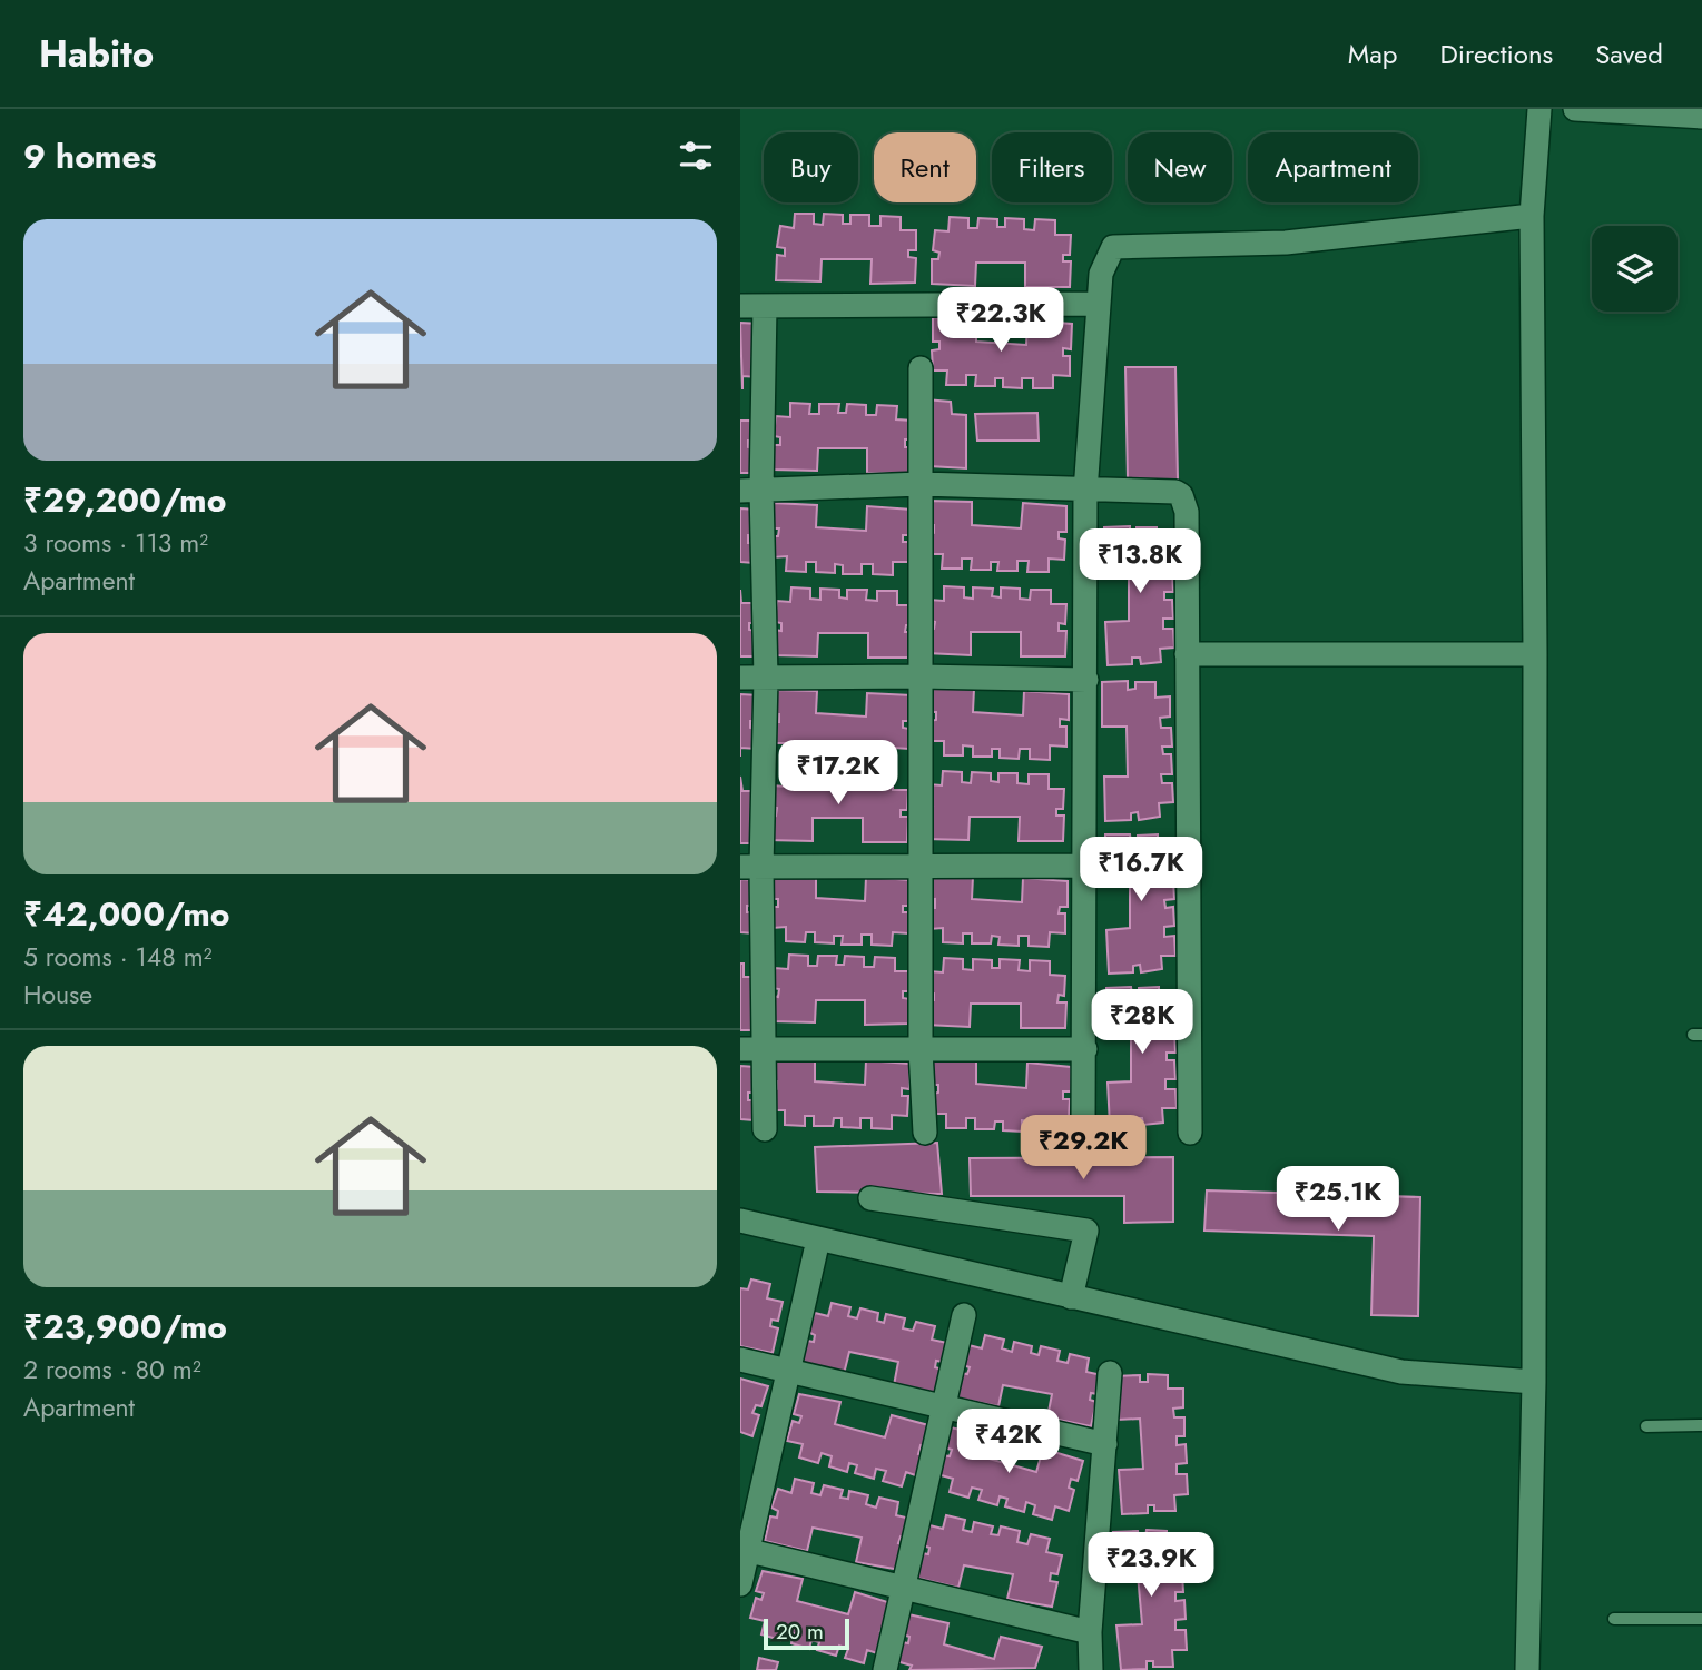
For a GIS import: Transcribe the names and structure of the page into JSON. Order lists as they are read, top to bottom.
{
  "scale_bar": "20 m",
  "page": {
    "header": "Habito",
    "nav": ["Map", "Directions", "Saved"],
    "heading": "9 homes",
    "chip": [
      "Buy",
      "Rent",
      "Filters",
      "New",
      "Apartment"
    ],
    "list": [
      {
        "name": "₹29,200/mo",
        "note": "3 rooms · 113 m² · Apartment"
      },
      {
        "name": "₹42,000/mo",
        "note": "5 rooms · 148 m² · House"
      },
      {
        "name": "₹23,900/mo",
        "note": "2 rooms · 80 m² · Apartment"
      }
    ],
    "price": [
      "₹22.3K",
      "₹13.8K",
      "₹17.2K",
      "₹16.7K",
      "₹28K",
      "₹29.2K",
      "₹25.1K",
      "₹42K",
      "₹23.9K"
    ],
    "scale": "20 m"
  }
}
